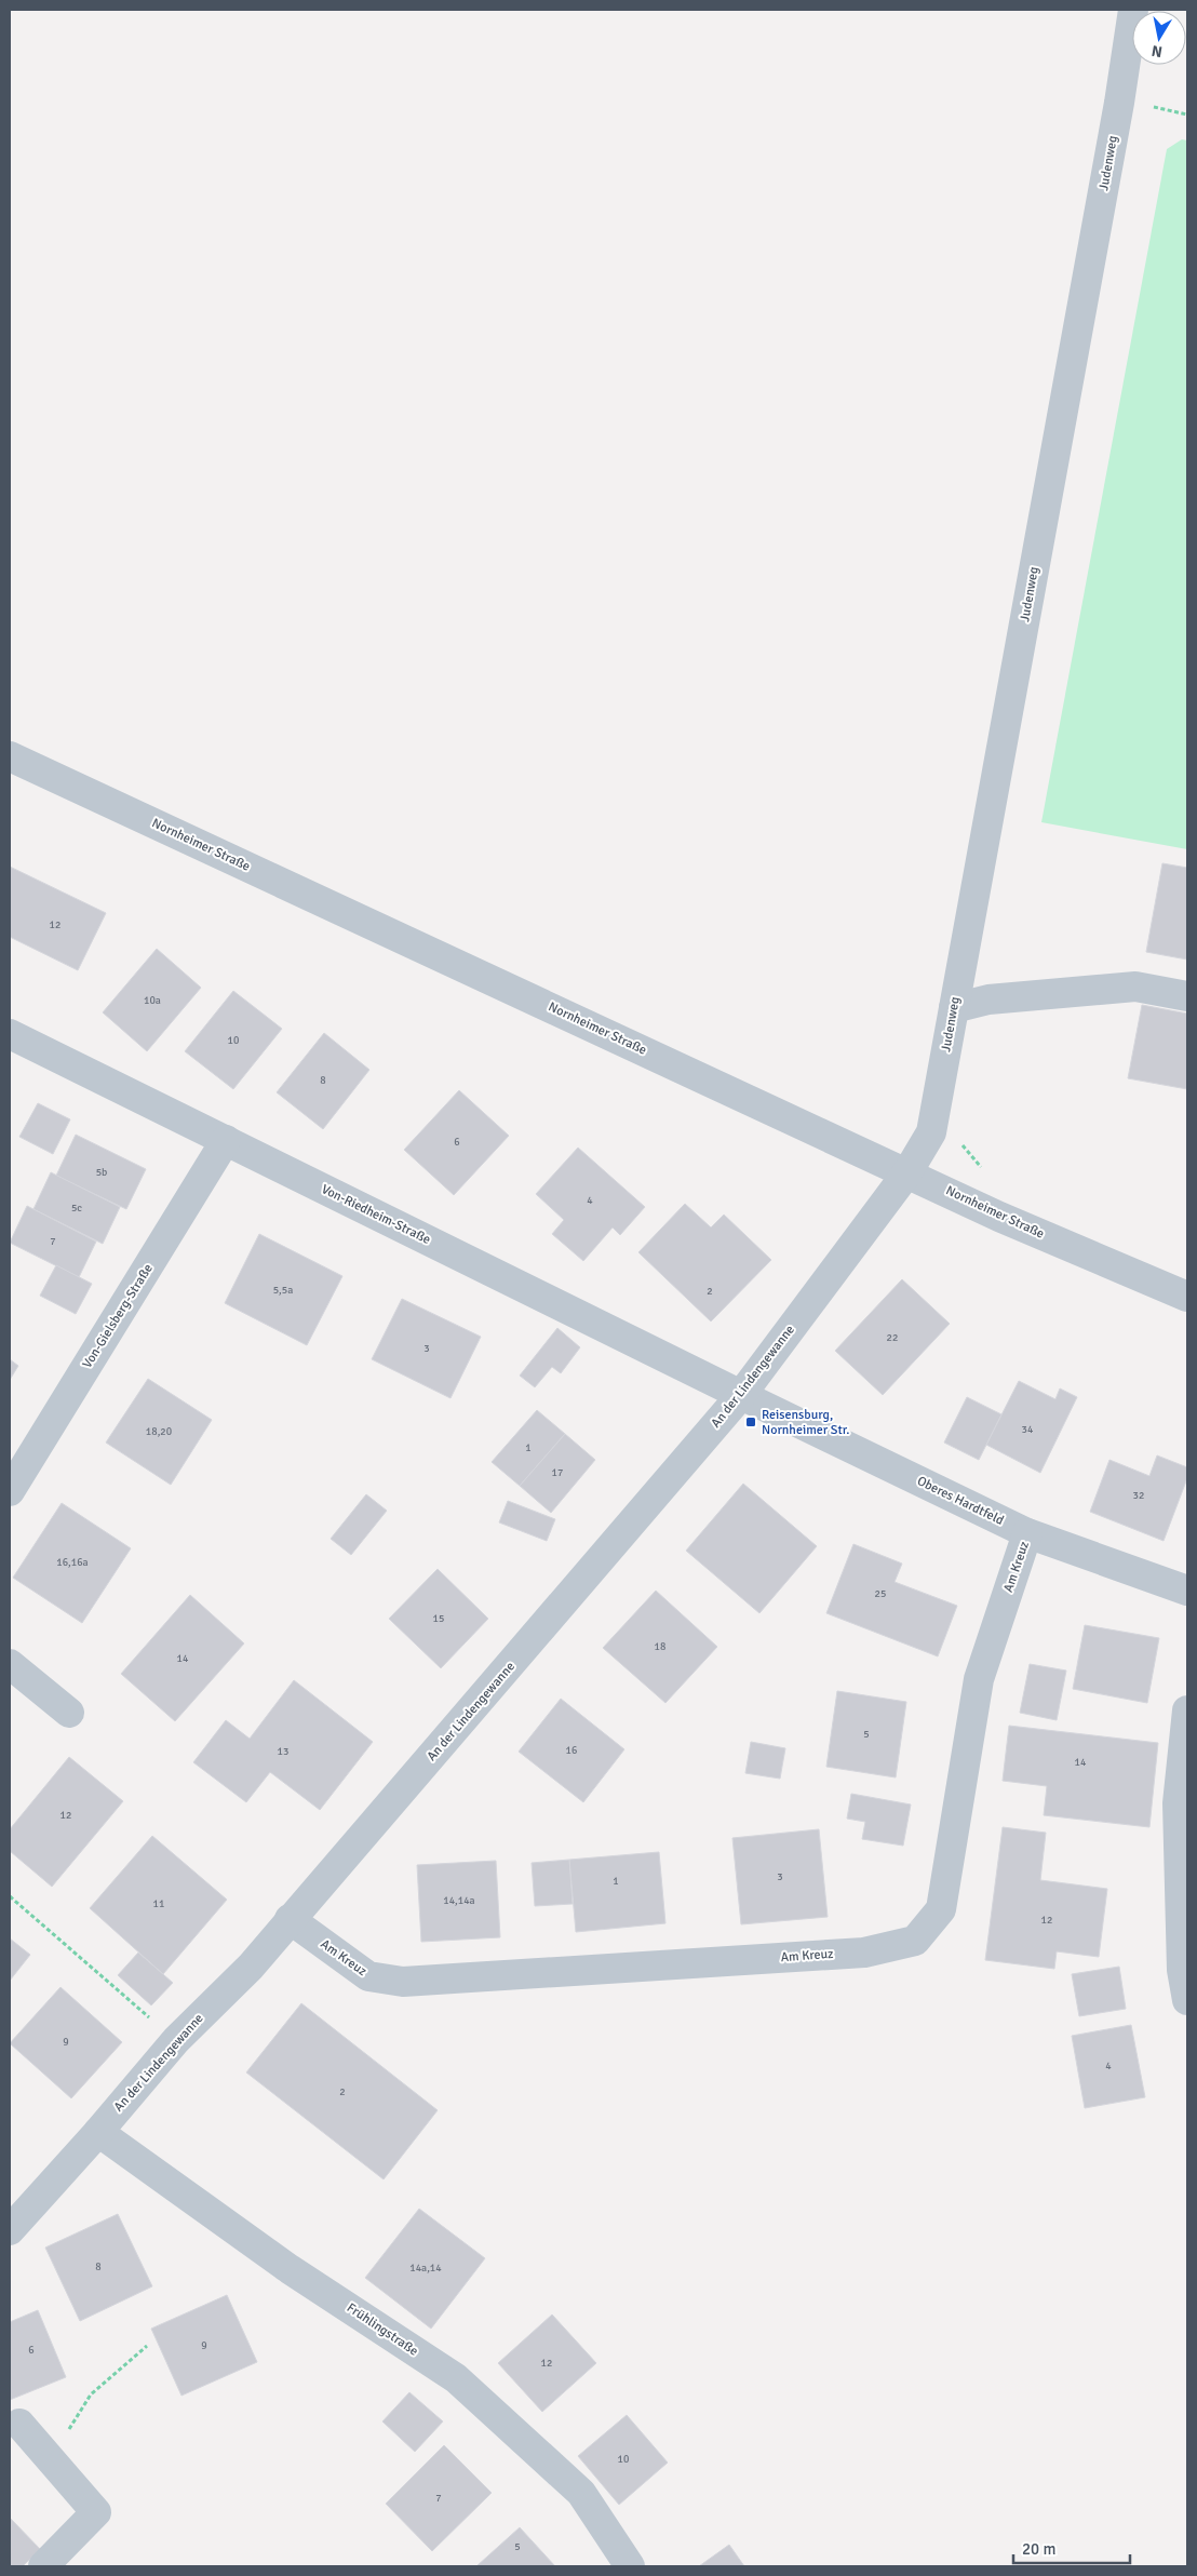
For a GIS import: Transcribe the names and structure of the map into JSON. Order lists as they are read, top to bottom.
{
  "streets": {
    "street": [
      "Judenweg",
      "Nornheimer Straße",
      "Von-Riedheim-Straße",
      "Von-Gielsberg-Straße",
      "An der Lindengewanne",
      "Oberes Hardtfeld",
      "Am Kreuz",
      "Frühlingstraße"
    ]
  },
  "crossings": [
    ["Judenweg", "Nornheimer Straße"],
    ["Judenweg", "An der Lindengewanne"],
    ["Nornheimer Straße", "An der Lindengewanne"],
    ["Von-Riedheim-Straße", "Von-Gielsberg-Straße"],
    ["Von-Riedheim-Straße", "An der Lindengewanne"],
    ["Von-Riedheim-Straße", "Oberes Hardtfeld"],
    ["An der Lindengewanne", "Oberes Hardtfeld"],
    ["An der Lindengewanne", "Am Kreuz"],
    ["An der Lindengewanne", "Frühlingstraße"],
    ["Oberes Hardtfeld", "Am Kreuz"]
  ],
  "places": {
    "transit": ["Reisensburg, Nornheimer Str."]
  },
  "house_numbers": [
    "12",
    "10a",
    "10",
    "8",
    "6",
    "5b",
    "4",
    "5c",
    "7",
    "5,5a",
    "2",
    "22",
    "3",
    "34",
    "18,20",
    "1",
    "17",
    "32",
    "16,16a",
    "25",
    "15",
    "18",
    "14",
    "5",
    "16",
    "13",
    "14",
    "12",
    "3",
    "1",
    "14,14a",
    "11",
    "12",
    "9",
    "4",
    "2",
    "8",
    "14a,14",
    "9",
    "6",
    "12",
    "10",
    "7",
    "5"
  ],
  "scale_bar": "20 m",
  "north": "bottom"
}
